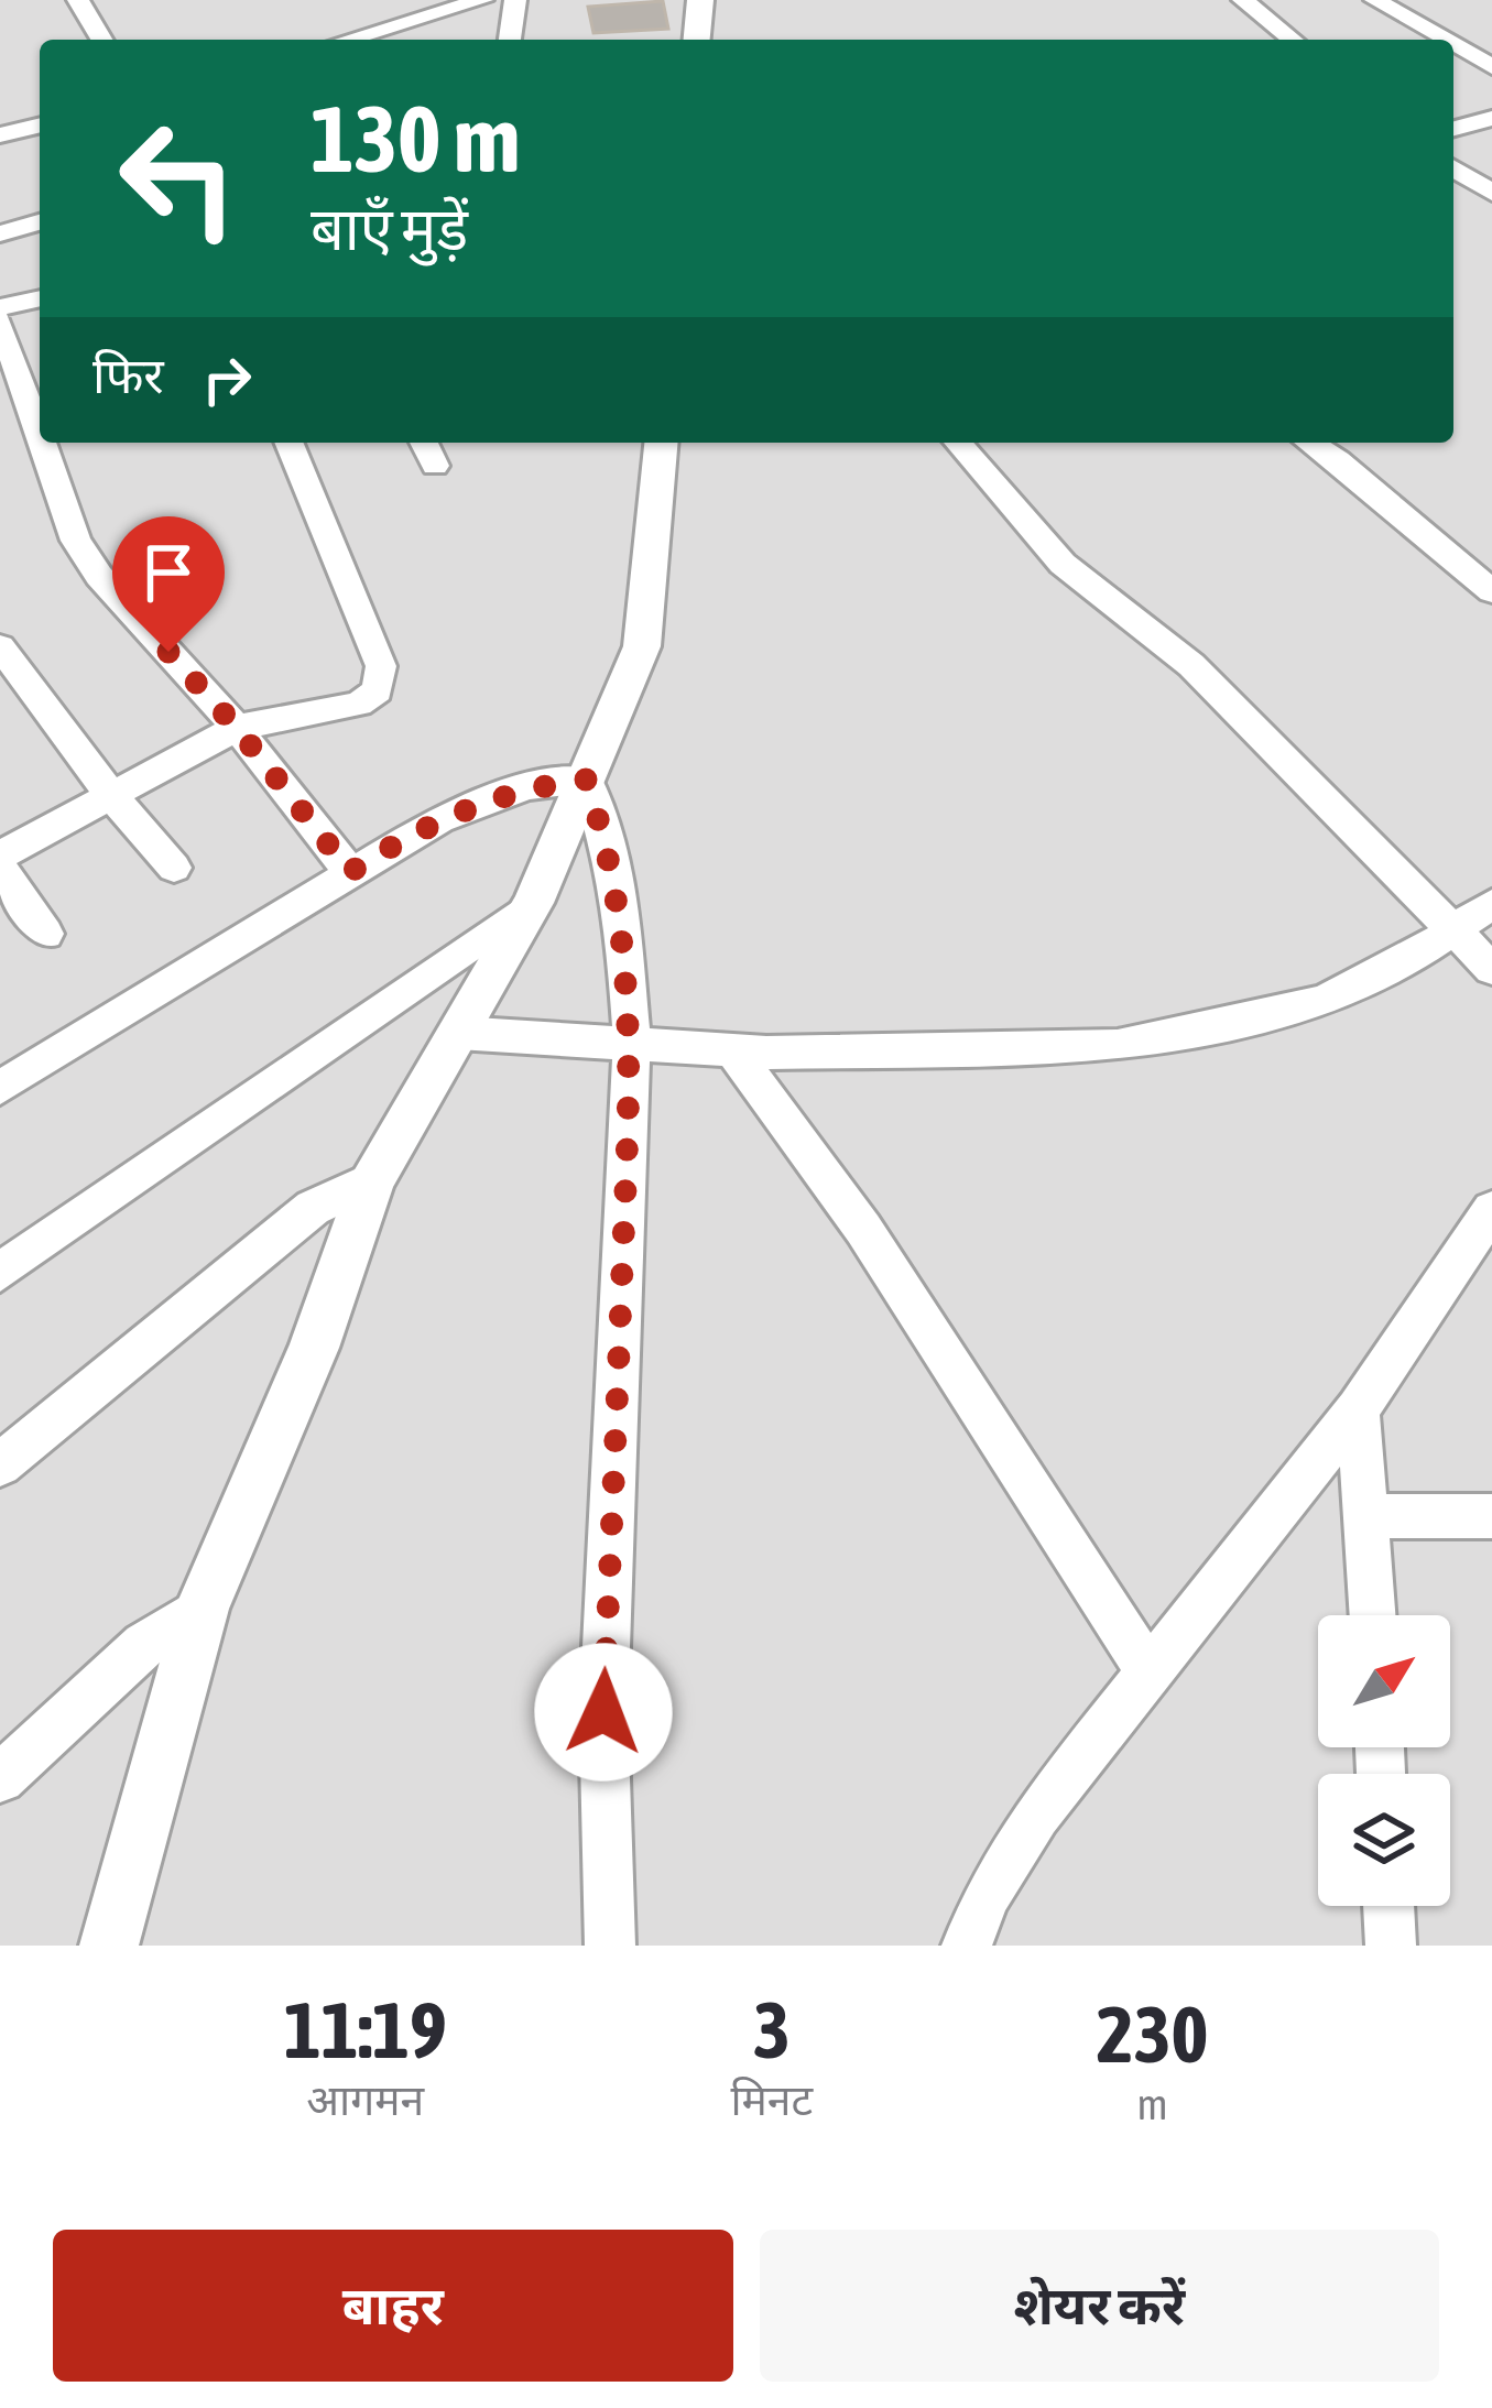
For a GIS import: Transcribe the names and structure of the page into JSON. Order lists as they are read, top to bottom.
{
  "north": "top right",
  "page": {
    "turn": ["130 m", "बाएँ मुड़ें"],
    "then": "फिर",
    "eta": [
      "11:19",
      "आगमन",
      "3",
      "मिनट",
      "230",
      "m"
    ],
    "buttons": ["बाहर", "शेयर करें"]
  }
}
